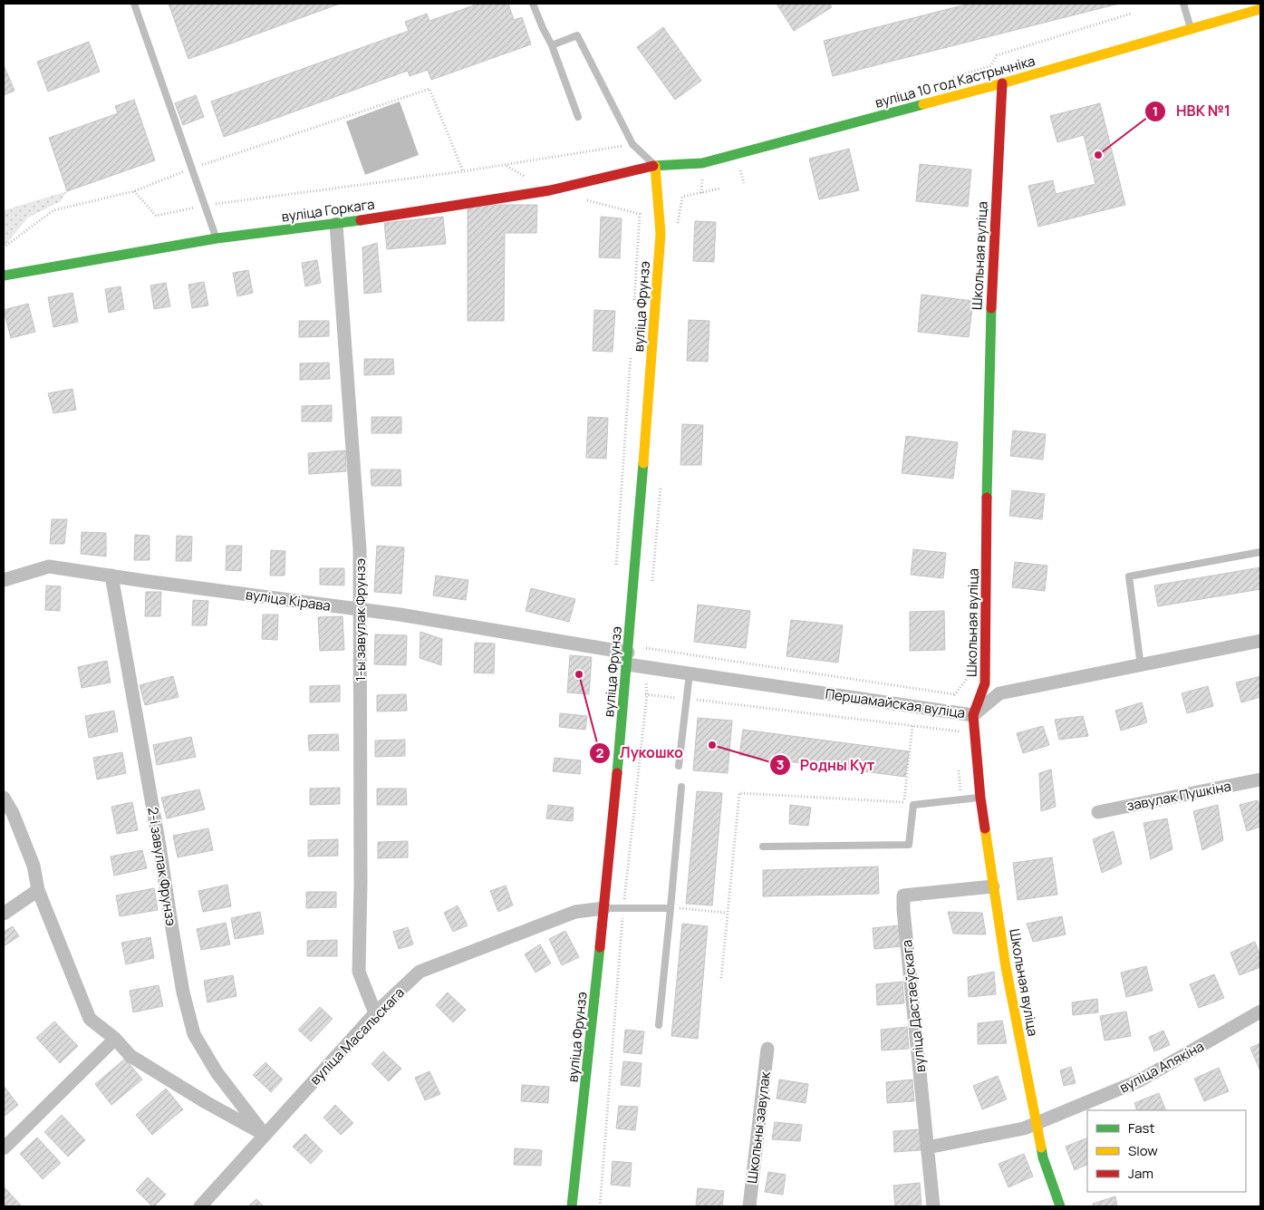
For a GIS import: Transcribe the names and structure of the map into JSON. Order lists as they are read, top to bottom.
{
  "streets": {
    "street": [
      "вуліца 10 год Кастрычніка",
      "вуліца Горкага",
      "Школьная вуліца",
      "вуліца Фрунзэ",
      "вуліца Кірава",
      "1-ы завулак Фрунзэ",
      "Першамайская вуліца",
      "завулак Пушкіна",
      "2-і завулак Фрунзэ",
      "вуліца Дастаеўскага",
      "вуліца Масальскага",
      "вуліца Апякіна",
      "Школьны завулак"
    ]
  },
  "crossings": [
    ["вуліца 10 год Кастрычніка", "вуліца Горкага"],
    ["вуліца 10 год Кастрычніка", "Школьная вуліца"],
    ["вуліца 10 год Кастрычніка", "вуліца Фрунзэ"],
    ["вуліца Горкага", "вуліца Фрунзэ"],
    ["вуліца Горкага", "1-ы завулак Фрунзэ"],
    ["Школьная вуліца", "Першамайская вуліца"],
    ["Школьная вуліца", "вуліца Дастаеўскага"],
    ["Школьная вуліца", "вуліца Апякіна"],
    ["вуліца Фрунзэ", "вуліца Кірава"],
    ["вуліца Фрунзэ", "Першамайская вуліца"],
    ["вуліца Фрунзэ", "вуліца Масальскага"],
    ["вуліца Кірава", "1-ы завулак Фрунзэ"],
    ["вуліца Кірава", "Першамайская вуліца"],
    ["вуліца Кірава", "2-і завулак Фрунзэ"],
    ["1-ы завулак Фрунзэ", "вуліца Масальскага"],
    ["2-і завулак Фрунзэ", "вуліца Масальскага"],
    ["вуліца Дастаеўскага", "вуліца Апякіна"]
  ],
  "places": ["НВК №1", "Лукошко", "Родны Кут"],
  "legend": ["Fast", "Slow", "Jam"]
}
